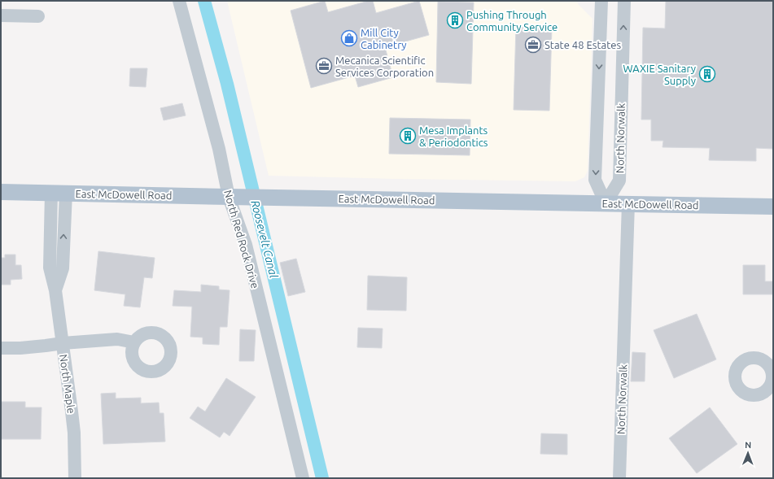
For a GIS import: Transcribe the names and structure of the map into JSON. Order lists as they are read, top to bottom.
{
  "streets": {
    "main road": ["East McDowell Road"],
    "street": ["North Norwalk", "North Red Rock Drive", "North Maple"]
  },
  "crossings": [
    ["North Norwalk", "East McDowell Road"],
    ["East McDowell Road", "North Red Rock Drive"],
    ["East McDowell Road", "North Maple"]
  ],
  "water": ["Roosevelt Canal"],
  "places": {
    "building": ["Pushing Through Community Service", "WAXIE Sanitary Supply", "Mesa Implants & Periodontics"],
    "shop": ["Mill City Cabinetry"],
    "office": ["State 48 Estates", "Mecanica Scientific Services Corporation"]
  },
  "north": "top"
}
